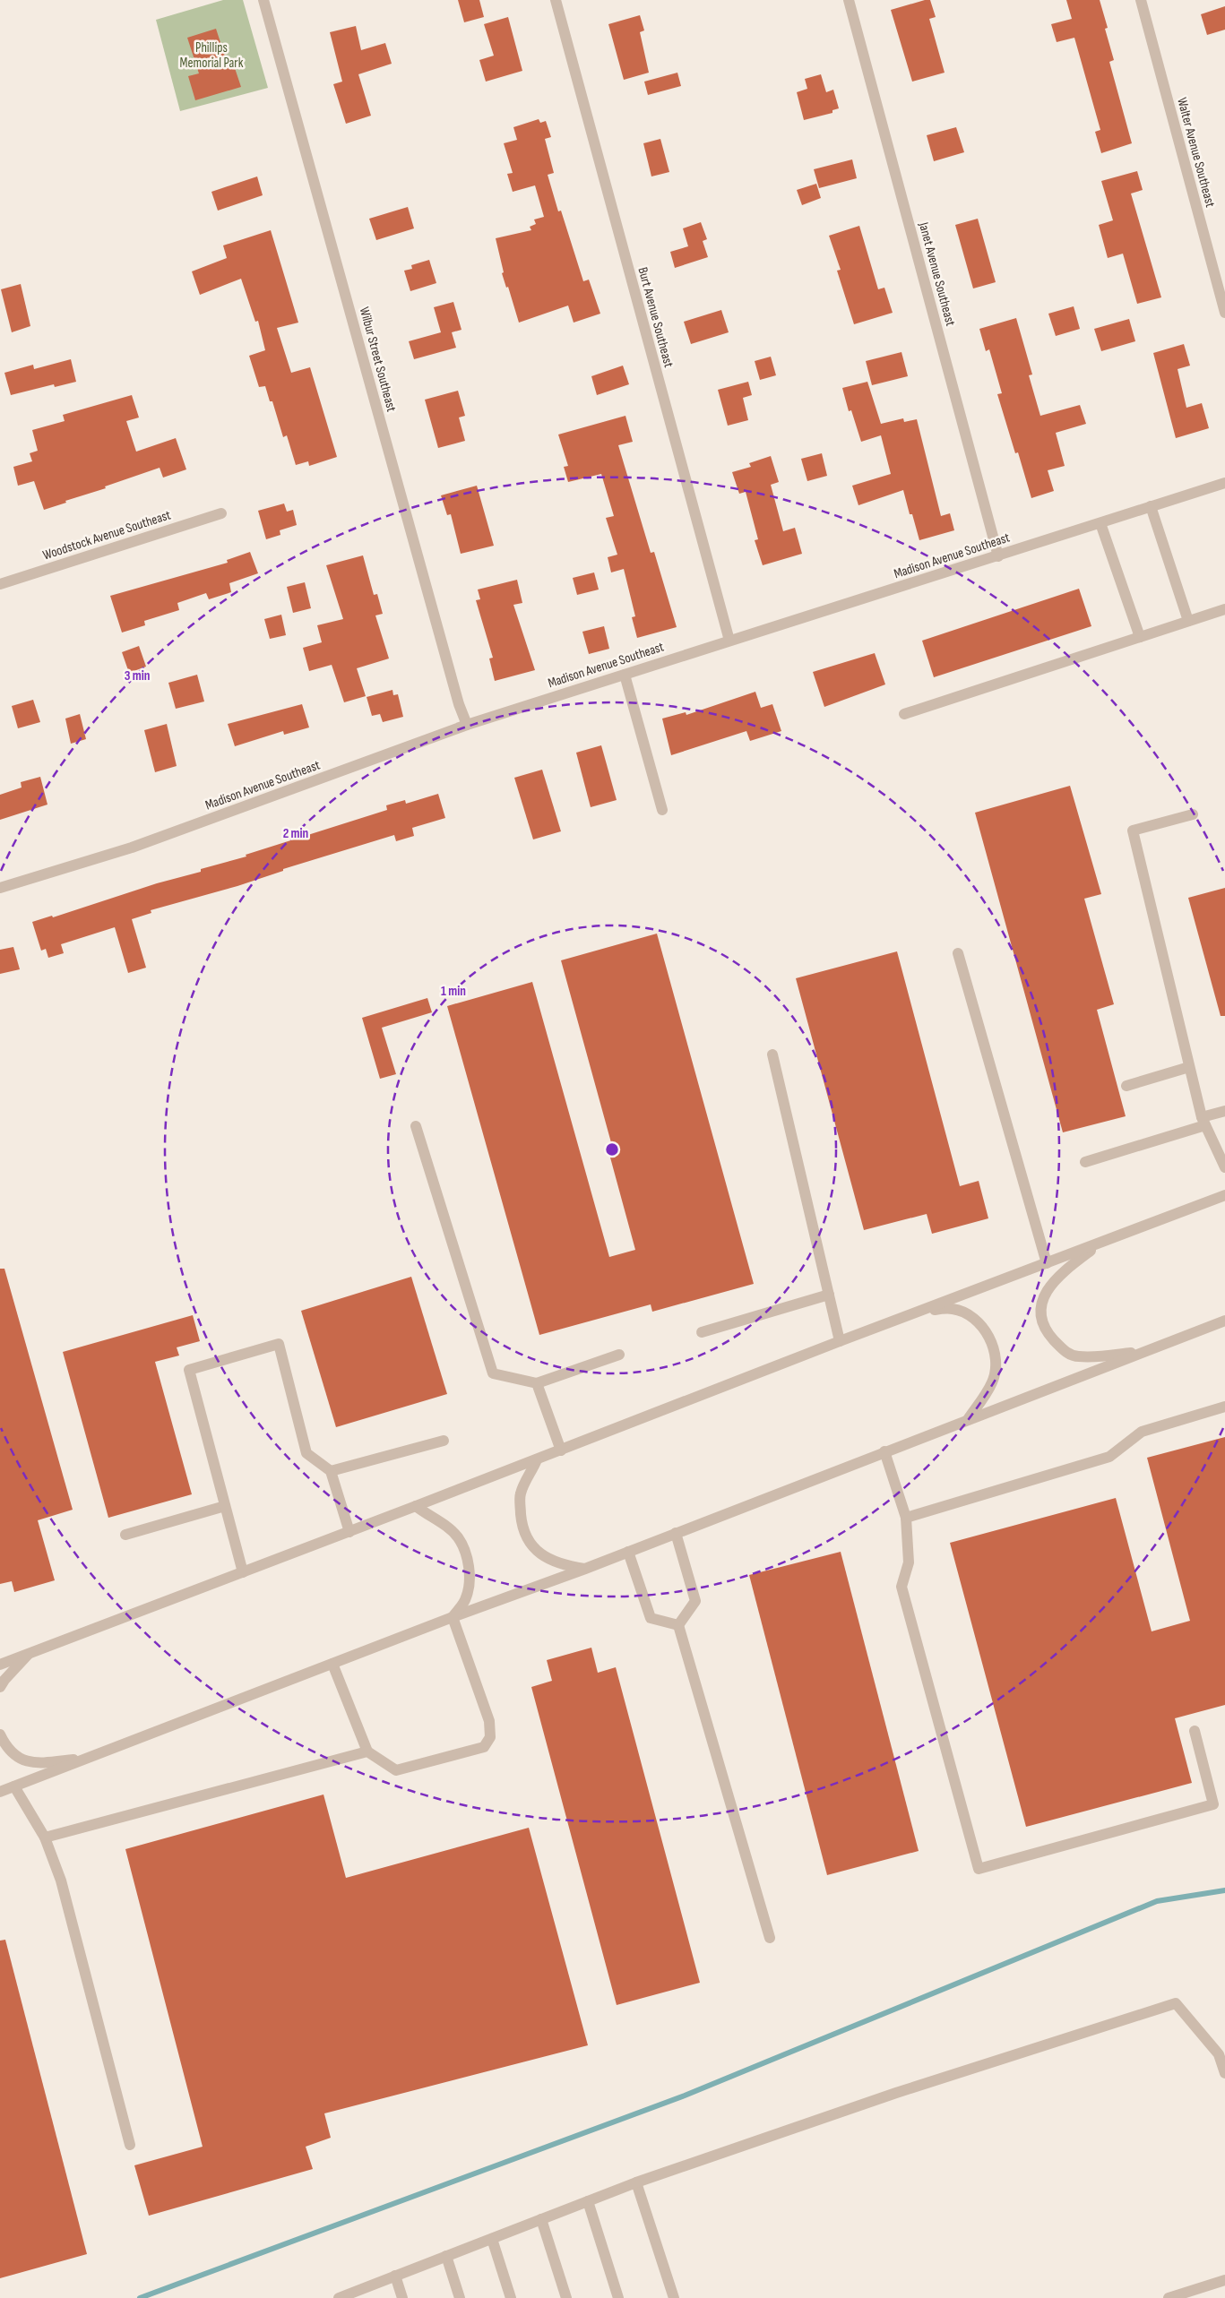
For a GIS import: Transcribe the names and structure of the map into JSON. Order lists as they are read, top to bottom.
{
  "streets": {
    "street": [
      "Walter Avenue Southeast",
      "Janet Avenue Southeast",
      "Burt Avenue Southeast",
      "Wilbur Street Southeast",
      "Woodstock Avenue Southeast",
      "Madison Avenue Southeast"
    ]
  },
  "crossings": [
    ["Janet Avenue Southeast", "Madison Avenue Southeast"],
    ["Burt Avenue Southeast", "Madison Avenue Southeast"],
    ["Wilbur Street Southeast", "Madison Avenue Southeast"]
  ],
  "parks": ["Phillips Memorial Park"],
  "rings": ["3 min", "2 min", "1 min"]
}
